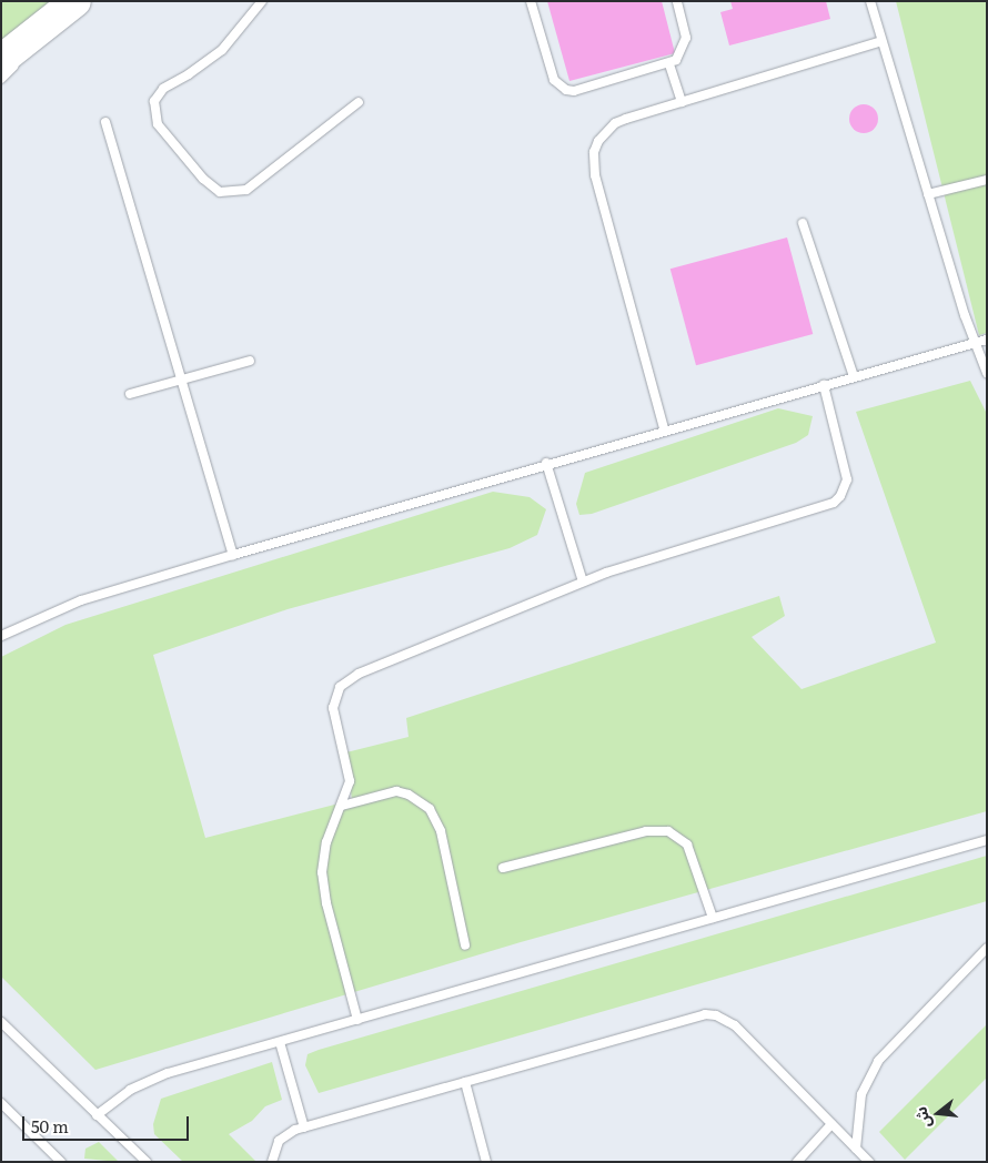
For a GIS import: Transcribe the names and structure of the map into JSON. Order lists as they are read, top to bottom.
{
  "scale_bar": "50 m",
  "north": "left"
}
